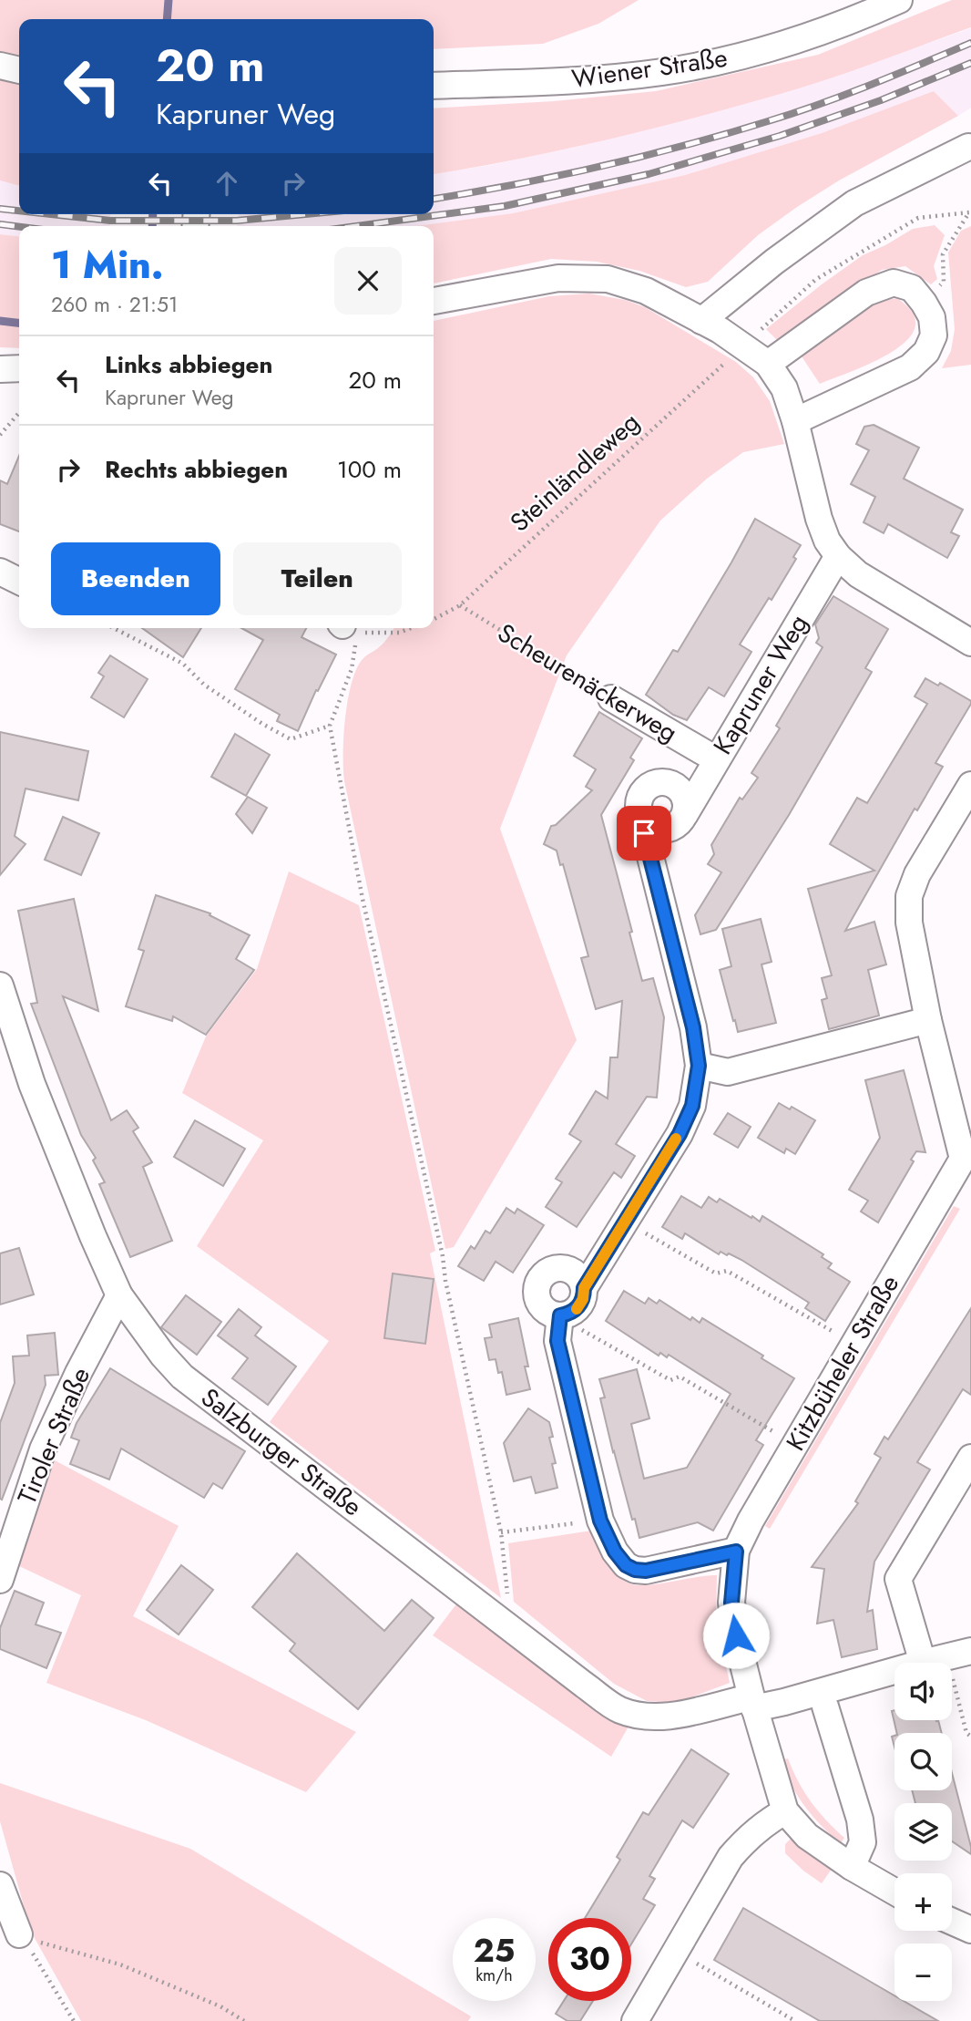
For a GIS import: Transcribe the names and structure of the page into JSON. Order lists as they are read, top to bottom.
{
  "streets": {
    "street": [
      "Wiener Straße",
      "Scheurenäckerweg",
      "Kapruner Weg",
      "Kitzbüheler Straße",
      "Tiroler Straße",
      "Salzburger Straße"
    ],
    "path": ["Steinländleweg"]
  },
  "crossings": [
    ["Steinländleweg", "Scheurenäckerweg"],
    ["Scheurenäckerweg", "Kapruner Weg"],
    ["Kitzbüheler Straße", "Salzburger Straße"],
    ["Tiroler Straße", "Salzburger Straße"]
  ],
  "page": {
    "turn": ["20 m", "Kapruner Weg"],
    "heading": ["1 Min.", "260 m · 21:51"],
    "list": [
      {
        "name": "Links abbiegen",
        "note": "Kapruner Weg",
        "value": "20 m"
      },
      {
        "name": "Rechts abbiegen",
        "value": "100 m"
      }
    ],
    "buttons": ["Beenden", "Teilen"],
    "map_buttons": ["+", "−"],
    "speed": "25 km/h",
    "limit": "30"
  }
}
